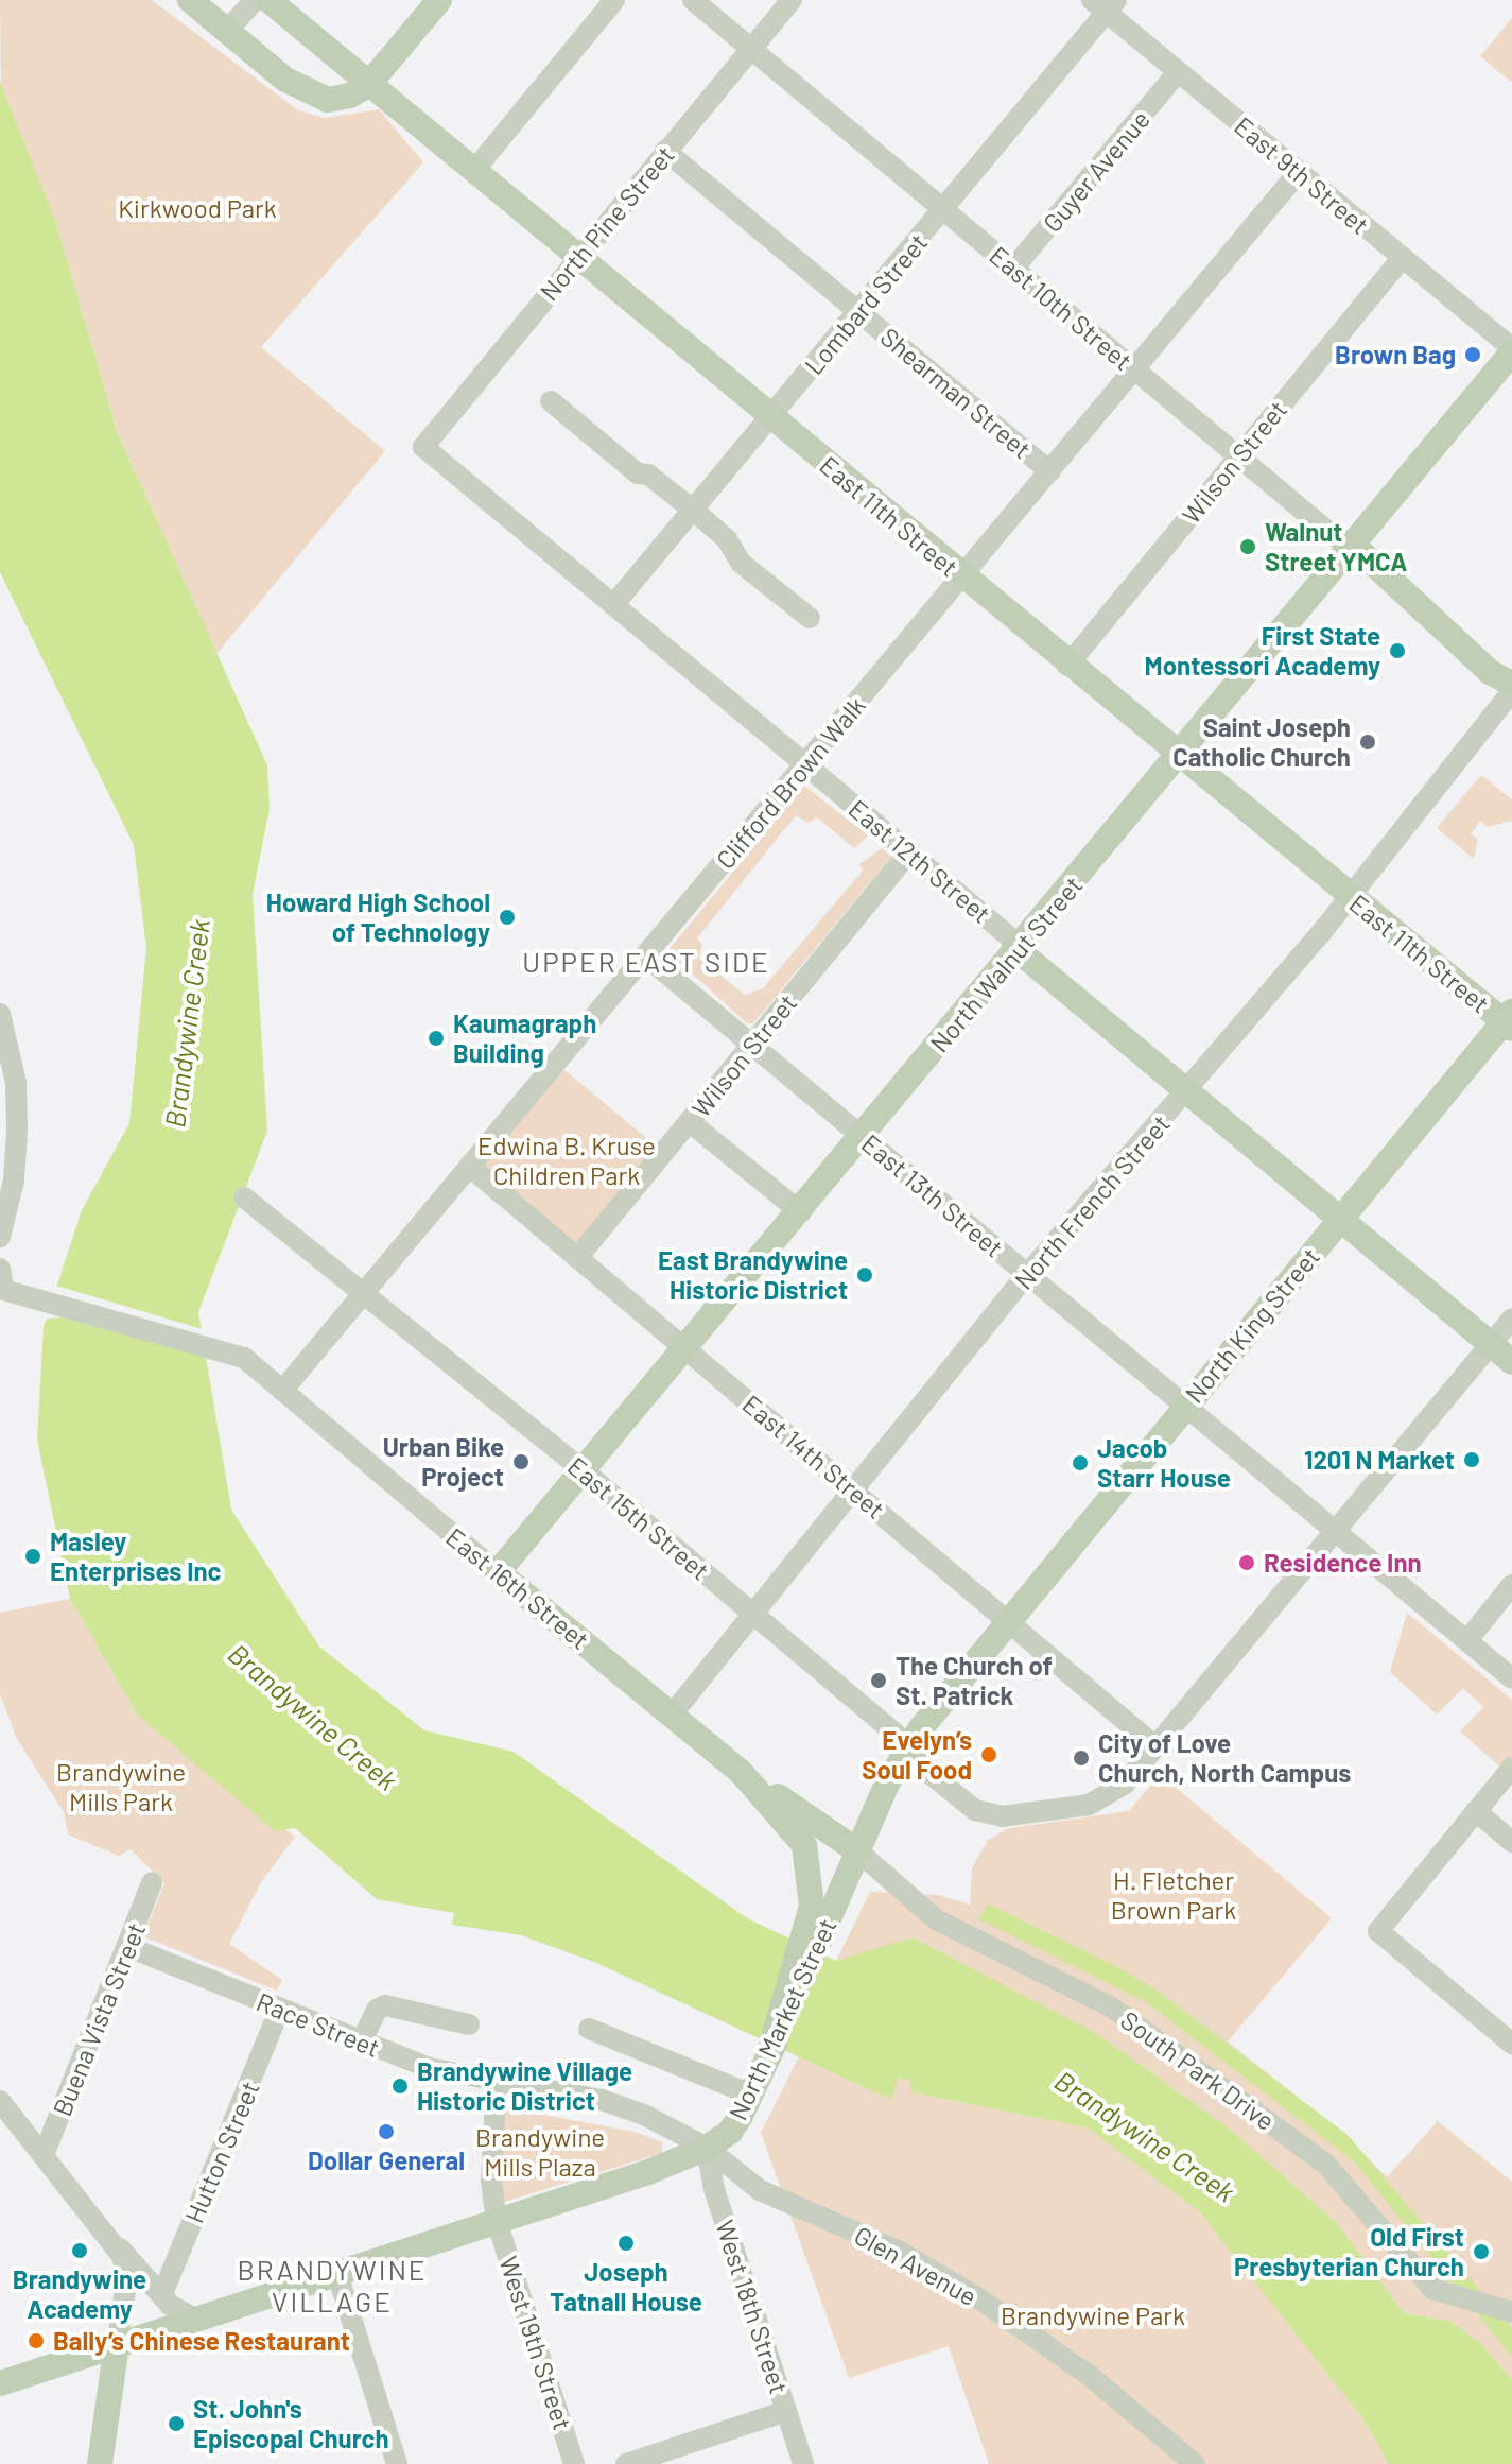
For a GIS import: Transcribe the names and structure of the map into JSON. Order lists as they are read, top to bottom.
{
  "streets": {
    "main road": [
      "East 10th Street",
      "East 11th Street",
      "East 12th Street",
      "North Walnut Street",
      "North King Street",
      "East 16th Street",
      "North Market Street"
    ],
    "street": [
      "Guyer Avenue",
      "East 9th Street",
      "North Pine Street",
      "Lombard Street",
      "Shearman Street",
      "Wilson Street",
      "Clifford Brown Walk",
      "East 13th Street",
      "North French Street",
      "East 14th Street",
      "East 15th Street",
      "Buena Vista Street",
      "Race Street",
      "South Park Drive",
      "Hutton Street",
      "Glen Avenue",
      "West 18th Street",
      "West 19th Street"
    ]
  },
  "crossings": [
    ["Guyer Avenue", "East 9th Street"],
    ["Guyer Avenue", "East 10th Street"],
    ["East 9th Street", "Lombard Street"],
    ["East 9th Street", "Wilson Street"],
    ["East 9th Street", "Clifford Brown Walk"],
    ["East 9th Street", "North Walnut Street"],
    ["North Pine Street", "East 10th Street"],
    ["North Pine Street", "Shearman Street"],
    ["North Pine Street", "East 11th Street"],
    ["North Pine Street", "East 12th Street"],
    ["Lombard Street", "East 10th Street"],
    ["Lombard Street", "Shearman Street"],
    ["Lombard Street", "East 11th Street"],
    ["Lombard Street", "East 12th Street"],
    ["East 10th Street", "Wilson Street"],
    ["East 10th Street", "Clifford Brown Walk"],
    ["East 10th Street", "North Walnut Street"],
    ["Shearman Street", "Clifford Brown Walk"],
    ["Wilson Street", "East 11th Street"],
    ["Wilson Street", "East 12th Street"],
    ["Wilson Street", "East 13th Street"],
    ["Wilson Street", "East 14th Street"],
    ["East 11th Street", "Clifford Brown Walk"],
    ["East 11th Street", "North Walnut Street"],
    ["East 11th Street", "North French Street"],
    ["East 11th Street", "North King Street"],
    ["Clifford Brown Walk", "East 12th Street"],
    ["Clifford Brown Walk", "East 13th Street"],
    ["Clifford Brown Walk", "East 14th Street"],
    ["Clifford Brown Walk", "East 15th Street"],
    ["Clifford Brown Walk", "East 16th Street"],
    ["East 12th Street", "North Walnut Street"],
    ["East 12th Street", "North French Street"],
    ["East 12th Street", "North King Street"],
    ["North Walnut Street", "East 13th Street"],
    ["North Walnut Street", "East 14th Street"],
    ["North Walnut Street", "East 15th Street"],
    ["North Walnut Street", "East 16th Street"],
    ["East 13th Street", "North French Street"],
    ["East 13th Street", "North King Street"],
    ["North French Street", "East 14th Street"],
    ["North French Street", "East 15th Street"],
    ["North French Street", "East 16th Street"],
    ["North King Street", "East 14th Street"],
    ["North King Street", "East 15th Street"],
    ["North King Street", "North Market Street"],
    ["North King Street", "South Park Drive"],
    ["East 16th Street", "North Market Street"],
    ["Buena Vista Street", "Race Street"],
    ["North Market Street", "Race Street"],
    ["North Market Street", "South Park Drive"],
    ["North Market Street", "Glen Avenue"],
    ["North Market Street", "West 18th Street"],
    ["North Market Street", "West 19th Street"],
    ["Race Street", "Hutton Street"],
    ["Race Street", "Glen Avenue"],
    ["Race Street", "West 18th Street"],
    ["Race Street", "West 19th Street"],
    ["Glen Avenue", "West 18th Street"]
  ],
  "districts": ["UPPER EAST SIDE", "BRANDYWINE VILLAGE"],
  "water": ["Brandywine Creek"],
  "parks": [
    "Kirkwood Park",
    "Edwina B. Kruse Children Park",
    "Brandywine Mills Park",
    "H. Fletcher Brown Park",
    "Brandywine Mills Plaza",
    "Brandywine Park"
  ],
  "places": [
    "Brown Bag",
    "Walnut Street YMCA",
    "First State Montessori Academy",
    "Saint Joseph Catholic Church",
    "Howard High School of Technology",
    "Kaumagraph Building",
    "East Brandywine Historic District",
    "1201 N Market",
    "Urban Bike Project",
    "Jacob Starr House",
    "Masley Enterprises Inc",
    "Residence Inn",
    "The Church of St. Patrick",
    "Evelyn’s Soul Food",
    "City of Love Church, North Campus",
    "Brandywine Village Historic District",
    "Dollar General",
    "Joseph Tatnall House",
    "Brandywine Academy",
    "Old First Presbyterian Church",
    "Bally’s Chinese Restaurant",
    "St. John's Episcopal Church"
  ]
}
